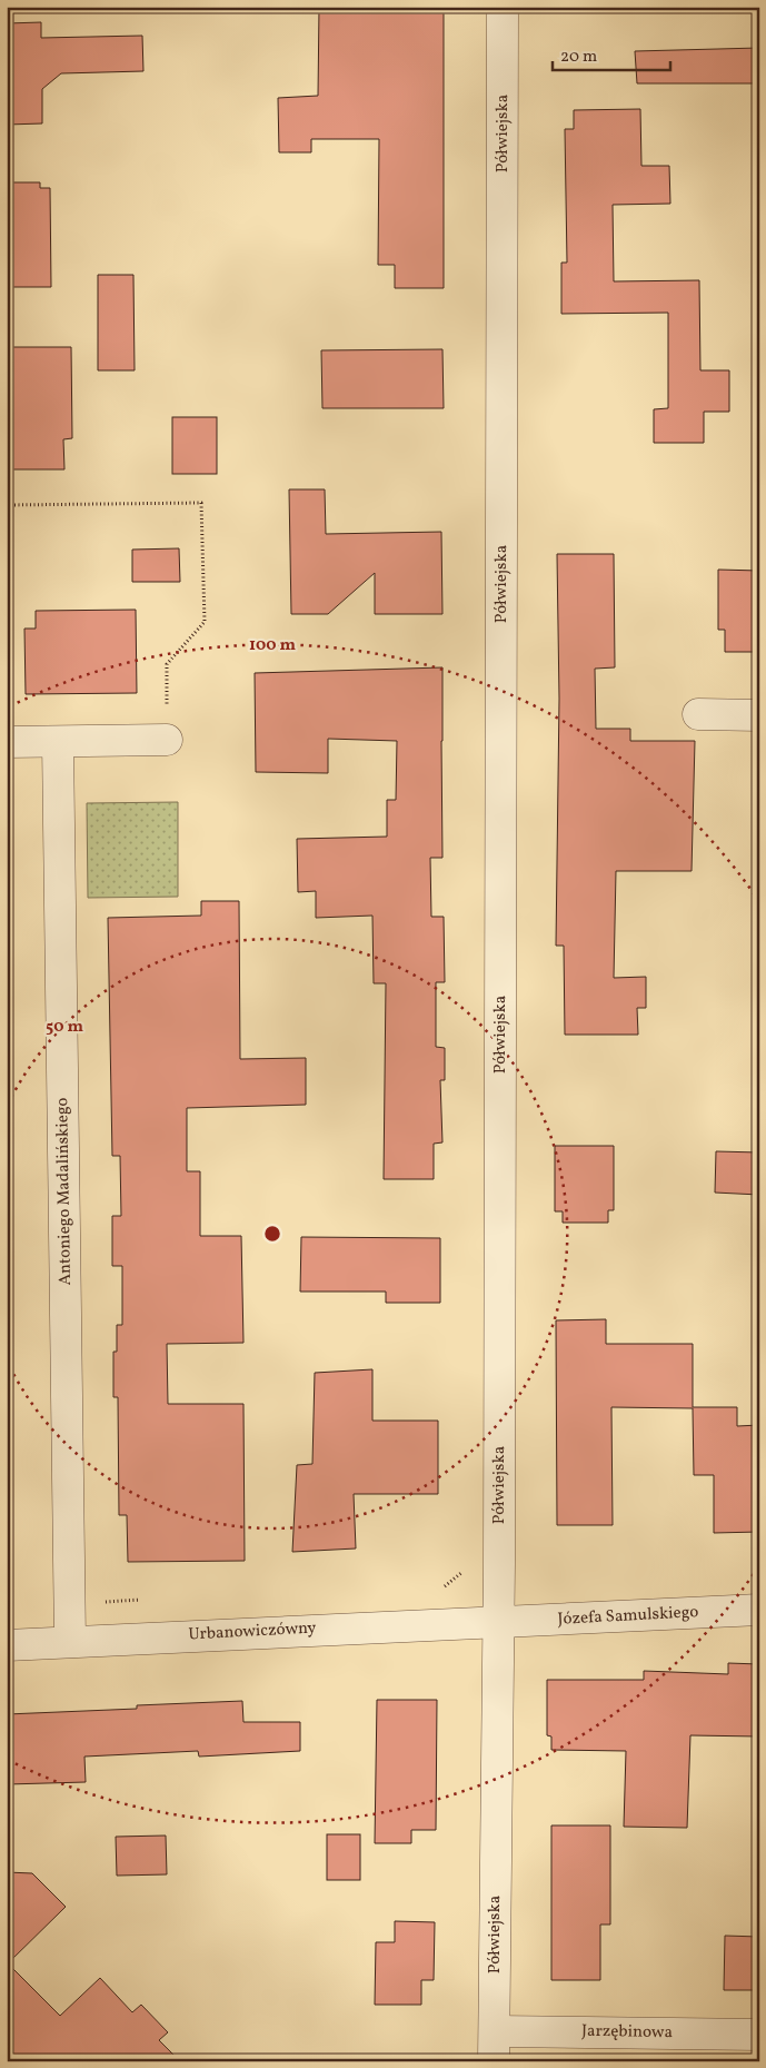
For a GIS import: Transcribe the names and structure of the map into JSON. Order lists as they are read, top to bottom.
{
  "streets": {
    "street": [
      "Półwiejska",
      "Antoniego Madalińskiego",
      "Józefa Samulskiego",
      "Urbanowiczówny",
      "Jarzębinowa"
    ]
  },
  "crossings": [
    ["Półwiejska", "Józefa Samulskiego"],
    ["Półwiejska", "Urbanowiczówny"],
    ["Półwiejska", "Jarzębinowa"],
    ["Antoniego Madalińskiego", "Urbanowiczówny"],
    ["Józefa Samulskiego", "Urbanowiczówny"]
  ],
  "scale_bar": "20 m",
  "rings": ["100 m", "50 m"]
}
